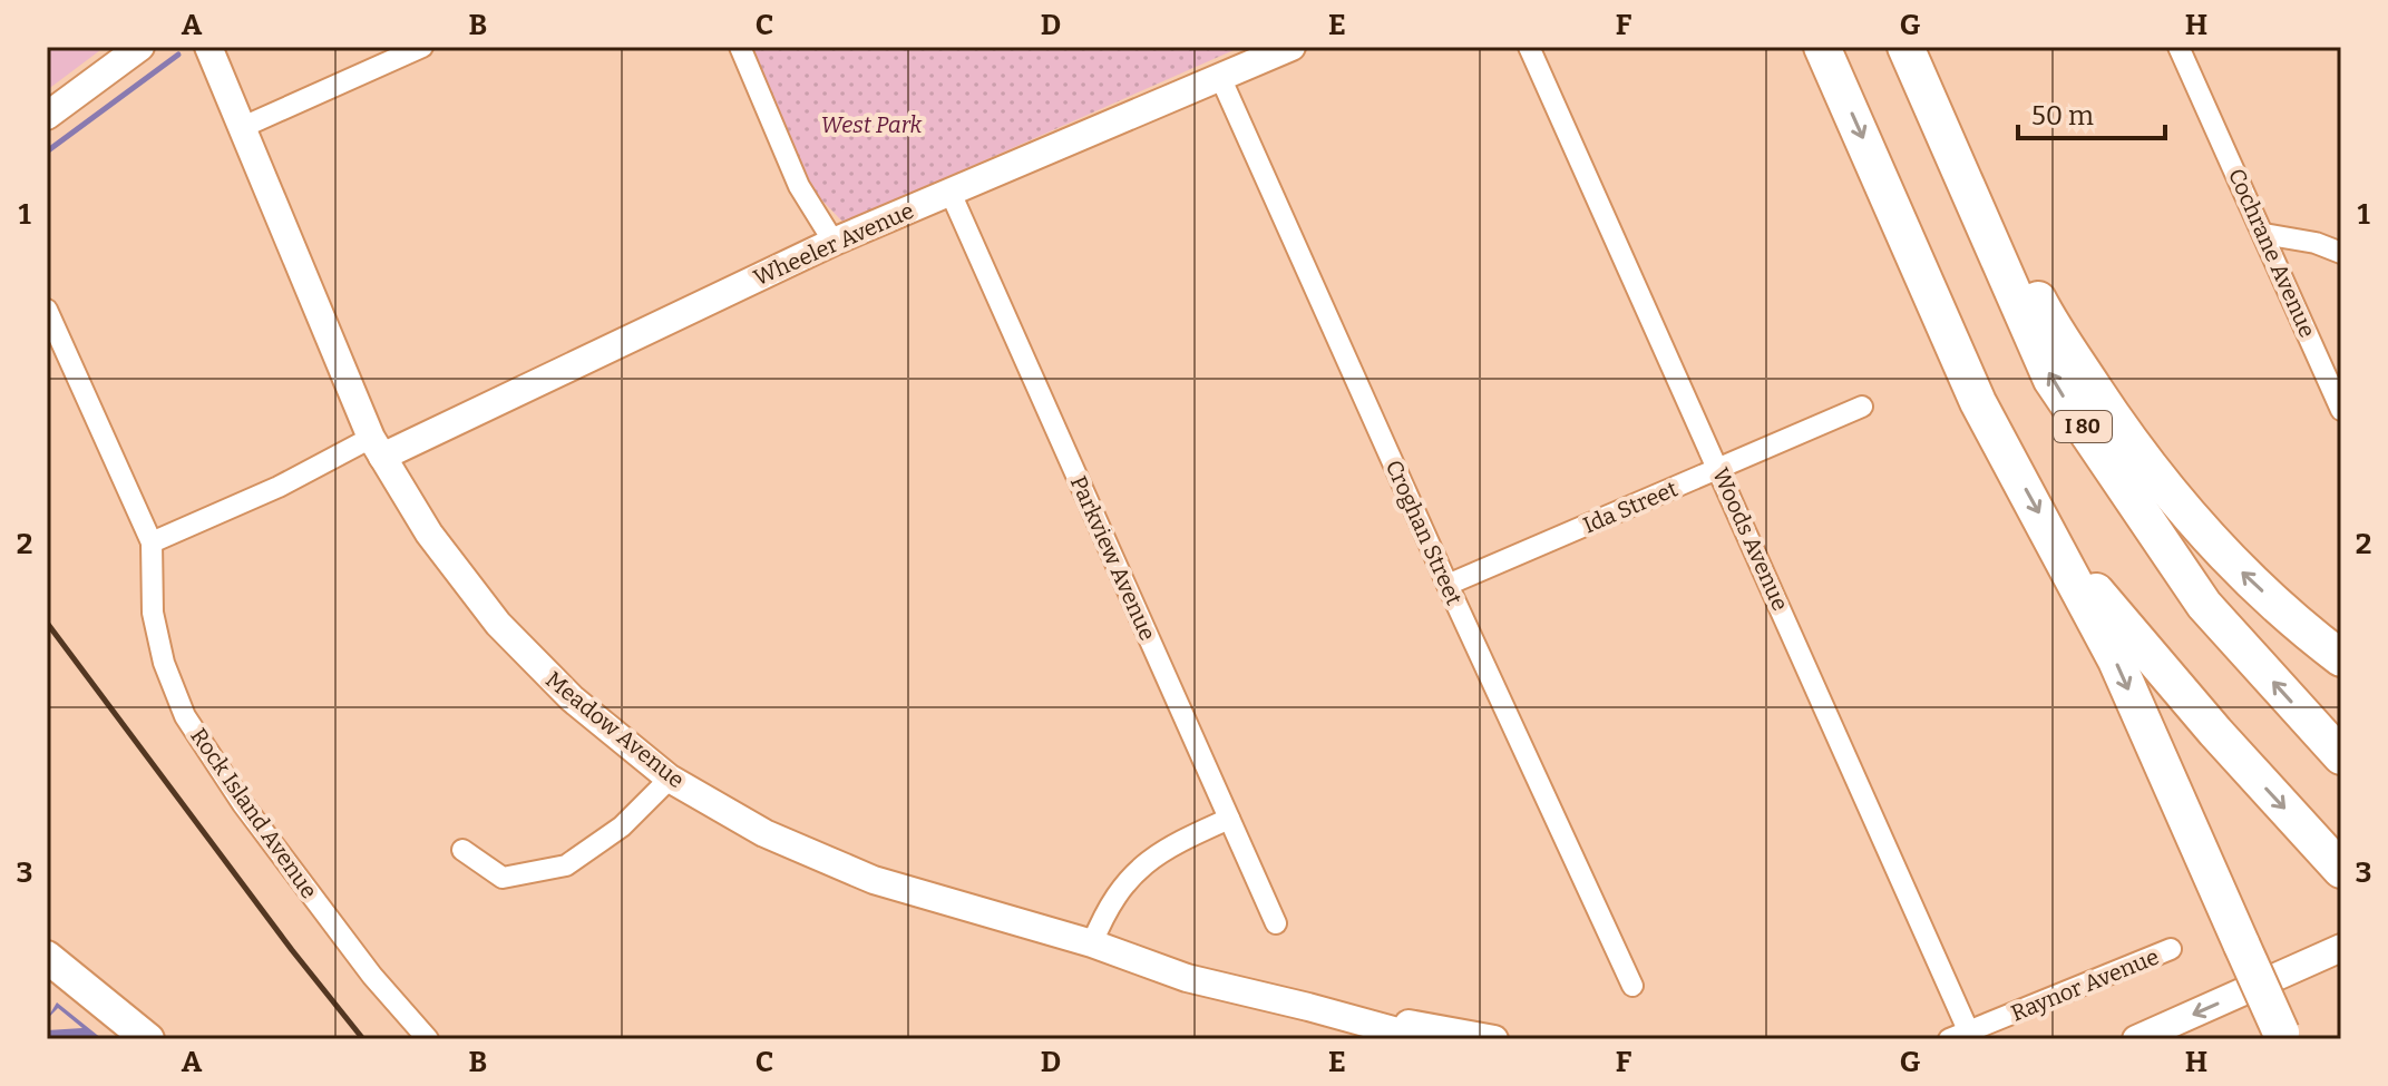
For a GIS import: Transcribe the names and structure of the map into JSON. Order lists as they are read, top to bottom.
{
  "streets": {
    "highway": ["I 80"],
    "street": [
      "Wheeler Avenue",
      "Cochrane Avenue",
      "Ida Street",
      "Croghan Street",
      "Woods Avenue",
      "Parkview Avenue",
      "Meadow Avenue",
      "Rock Island Avenue",
      "Raynor Avenue"
    ]
  },
  "crossings": [
    ["Wheeler Avenue", "Croghan Street"],
    ["Wheeler Avenue", "Parkview Avenue"],
    ["Wheeler Avenue", "Meadow Avenue"],
    ["Wheeler Avenue", "Rock Island Avenue"],
    ["Ida Street", "Croghan Street"],
    ["Ida Street", "Woods Avenue"],
    ["Woods Avenue", "Raynor Avenue"]
  ],
  "parks": ["West Park"],
  "scale_bar": "50 m",
  "grid": {
    "columns": [
      "A",
      "B",
      "C",
      "D",
      "E",
      "F",
      "G",
      "H"
    ],
    "rows": ["1", "2", "3"]
  }
}
